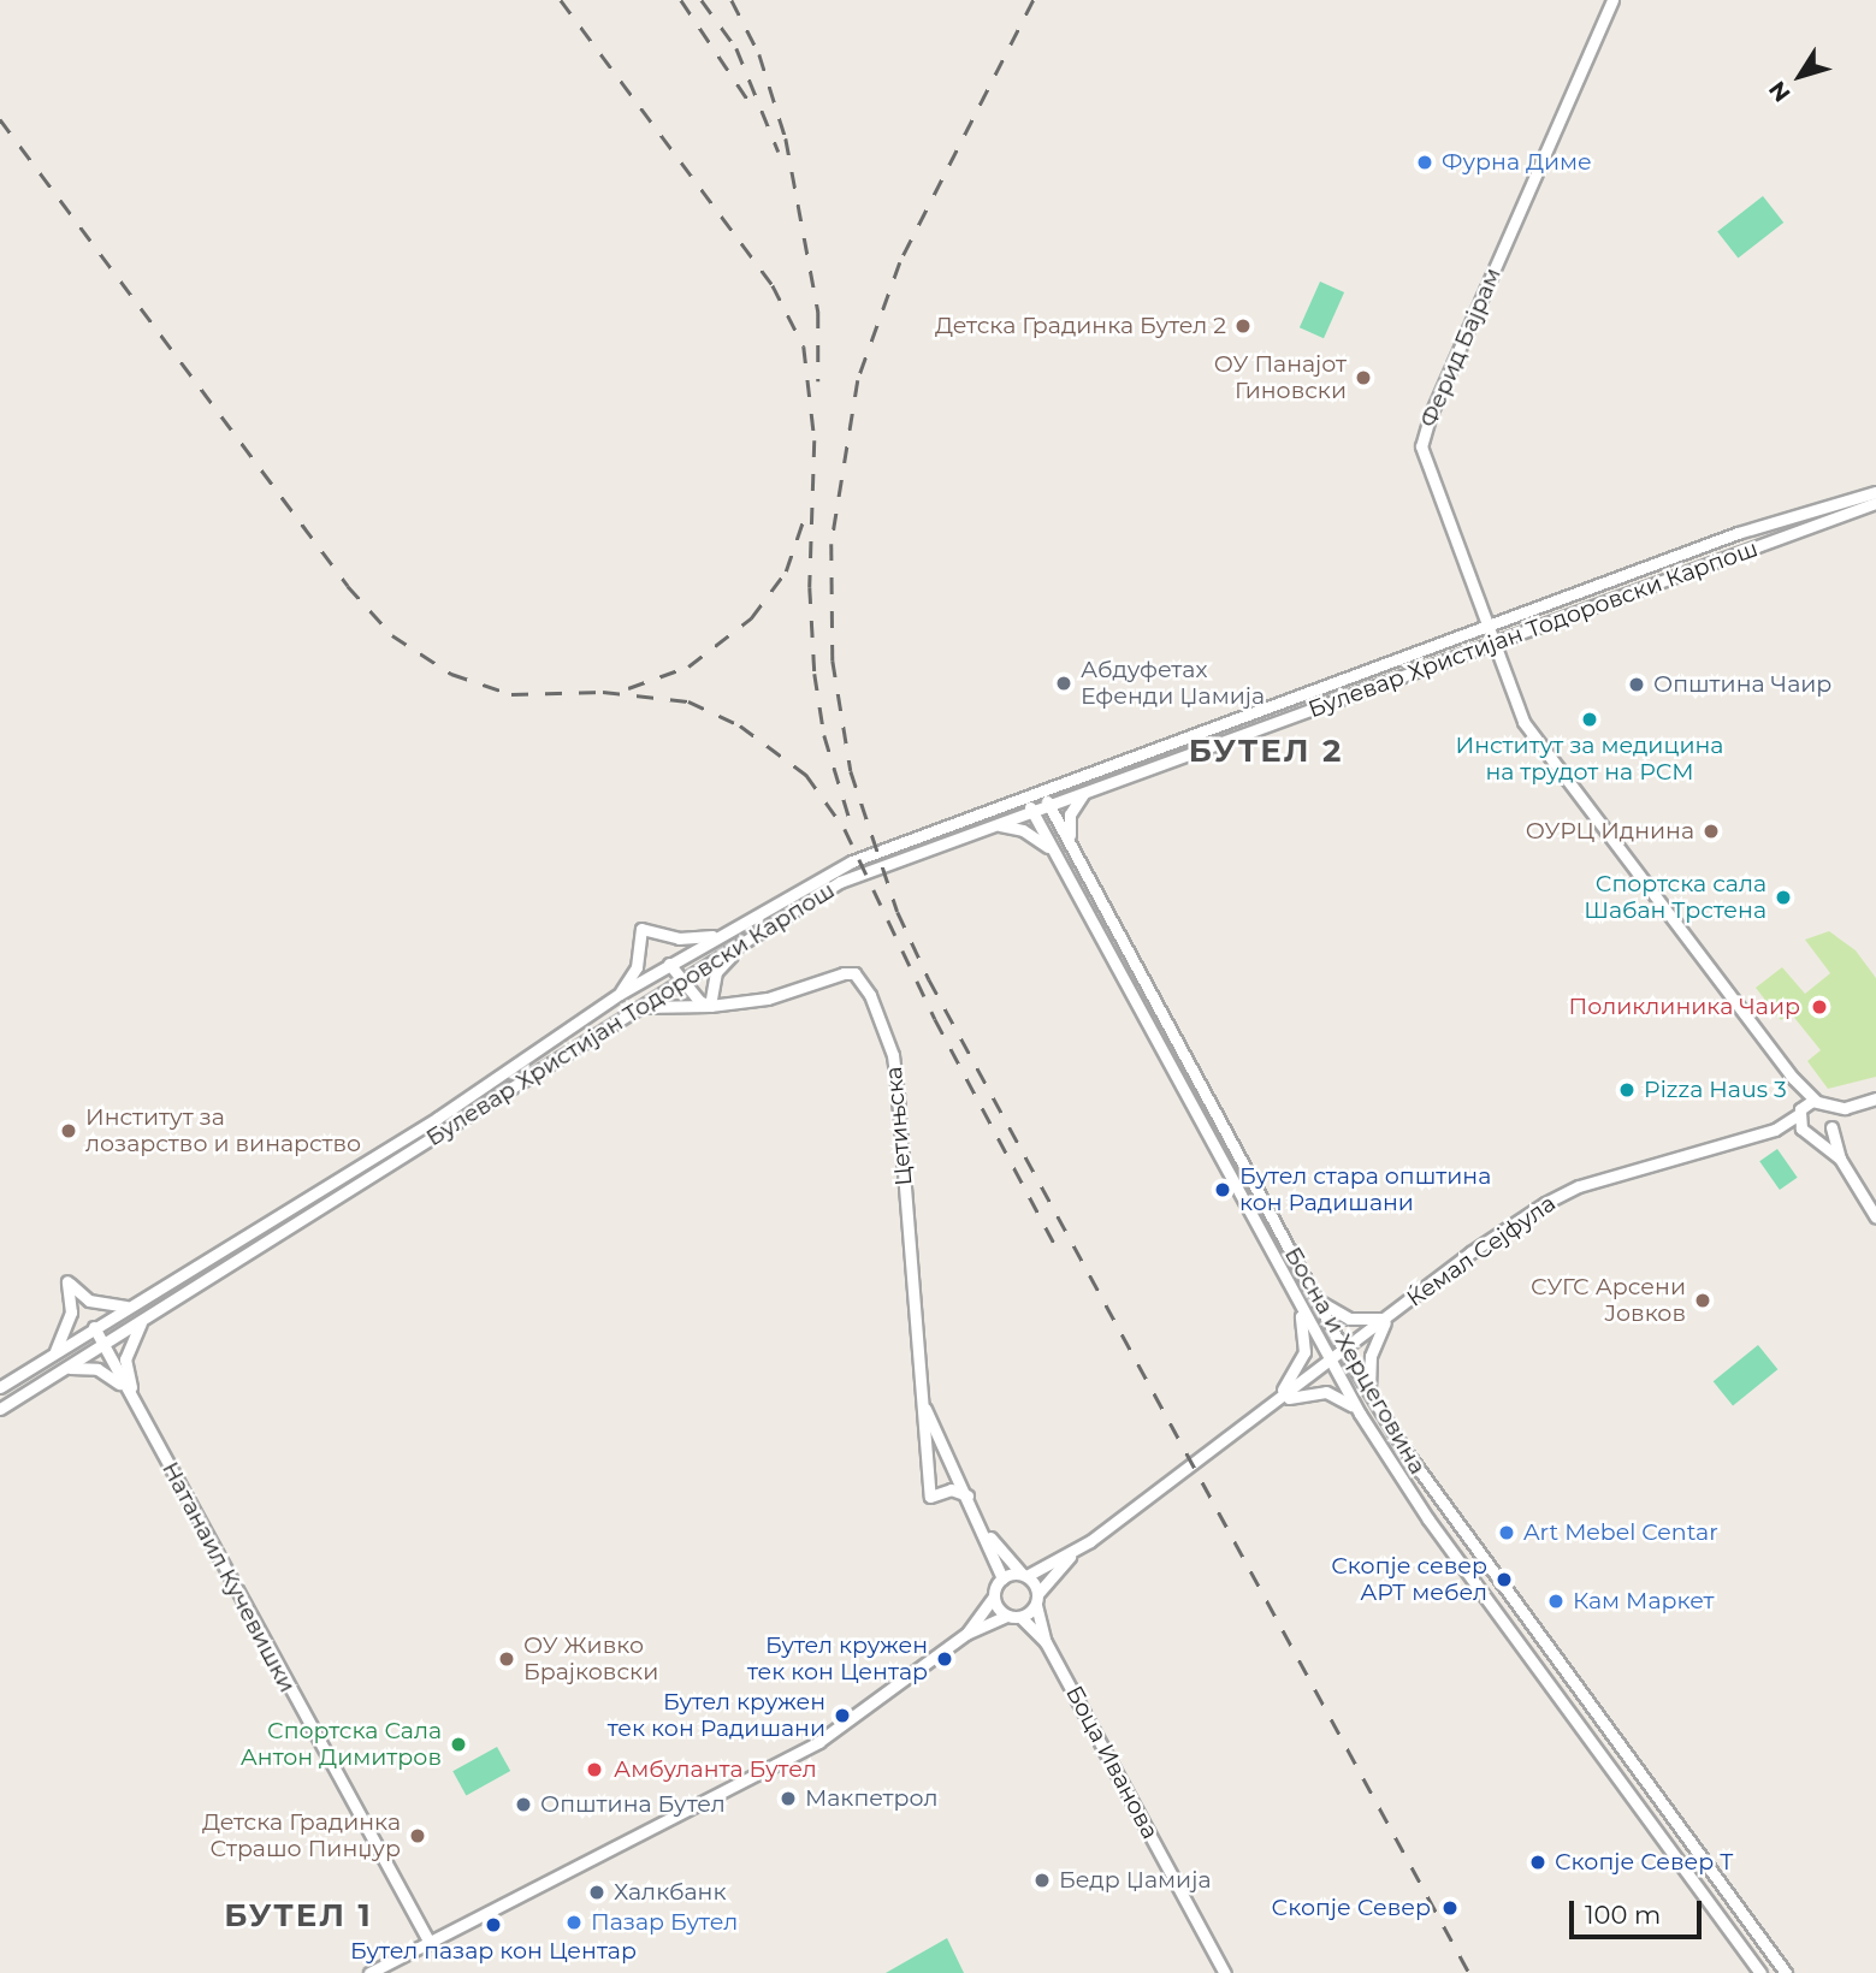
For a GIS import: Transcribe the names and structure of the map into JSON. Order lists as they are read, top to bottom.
{
  "streets": {
    "street": [
      "Ферид Бајрам",
      "Булевар Христијан Тодоровски Карпош",
      "Цетињска",
      "Ќемал Сејфула",
      "Босна и Херцеговина",
      "Натанаил Кучевишки",
      "Боца Иванова"
    ]
  },
  "crossings": [
    ["Ферид Бајрам", "Булевар Христијан Тодоровски Карпош"],
    ["Булевар Христијан Тодоровски Карпош", "Босна и Херцеговина"],
    ["Булевар Христијан Тодоровски Карпош", "Натанаил Кучевишки"],
    ["Ќемал Сејфула", "Босна и Херцеговина"]
  ],
  "districts": ["БУТЕЛ 2", "БУТЕЛ 1"],
  "places": [
    "Фурна Диме",
    "Детска Градинка Бутел 2",
    "ОУ Панајот Гиновски",
    "Абдуфетах Ефенди Џамија",
    "Општина Чаир",
    "Институт за медицина на трудот на РСМ",
    "ОУРЦ Иднина",
    "Спортска сала Шабан Трстена",
    "Поликлиника Чаир",
    "Pizza Haus 3",
    "Институт за лозарство и винарство",
    "Бутел стара општина кон Радишани",
    "СУГС Арсени Јовков",
    "Art Mebel Centar",
    "Скопје север АРТ мебел",
    "Кам Маркет",
    "ОУ Живко Брајковски",
    "Бутел кружен тек кон Центар",
    "Бутел кружен тек кон Радишани",
    "Спортска Сала Антон Димитров",
    "Амбуланта Бутел",
    "Макпетрол",
    "Општина Бутел",
    "Детска Градинка Страшо Пинџур",
    "Скопје Север Т",
    "Бедр Џамија",
    "Халкбанк",
    "Скопје Север",
    "Пазар Бутел",
    "Бутел пазар кон Центар"
  ],
  "scale_bar": "100 m",
  "north": "bottom left"
}
